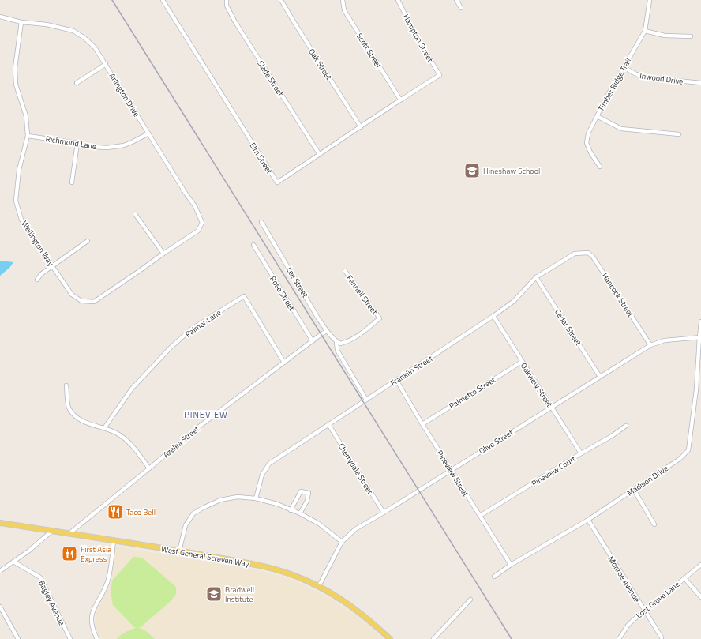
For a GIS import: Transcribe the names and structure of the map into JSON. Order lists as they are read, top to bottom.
{
  "streets": {
    "main road": ["West General Screven Way"],
    "street": [
      "Hampton Street",
      "Scott Street",
      "Oak Street",
      "Slade Street",
      "Inwood Drive",
      "Timber Ridge Trail",
      "Arlington Drive",
      "Richmond Lane",
      "Elm Street",
      "Wellington Way",
      "Lee Street",
      "Rose Street",
      "Fennell Street",
      "Hancock Street",
      "Palmer Lane",
      "Cedar Street",
      "Franklin Street",
      "Oakview Street",
      "Palmetto Street",
      "Azalea Street",
      "Olive Street",
      "Cherrydale Street",
      "Pineview Court",
      "Pineview Street",
      "Madison Drive",
      "Monroe Avenue",
      "Lost Grove Lane",
      "Bagley Avenue"
    ]
  },
  "crossings": [
    ["Hampton Street", "Elm Street"],
    ["Scott Street", "Elm Street"],
    ["Oak Street", "Elm Street"],
    ["Slade Street", "Elm Street"],
    ["Inwood Drive", "Timber Ridge Trail"],
    ["Arlington Drive", "Richmond Lane"],
    ["Arlington Drive", "Wellington Way"],
    ["Richmond Lane", "Wellington Way"],
    ["Lee Street", "Fennell Street"],
    ["Lee Street", "Franklin Street"],
    ["Lee Street", "Azalea Street"],
    ["Rose Street", "Azalea Street"],
    ["Hancock Street", "Franklin Street"],
    ["Hancock Street", "Olive Street"],
    ["Palmer Lane", "Azalea Street"],
    ["Cedar Street", "Franklin Street"],
    ["Cedar Street", "Olive Street"],
    ["Franklin Street", "Oakview Street"],
    ["Franklin Street", "Cherrydale Street"],
    ["Franklin Street", "Pineview Street"],
    ["Oakview Street", "Palmetto Street"],
    ["Oakview Street", "Olive Street"],
    ["Oakview Street", "Pineview Court"],
    ["Palmetto Street", "Pineview Street"],
    ["Azalea Street", "West General Screven Way"],
    ["Olive Street", "Cherrydale Street"],
    ["Olive Street", "Pineview Street"],
    ["Olive Street", "Madison Drive"],
    ["Olive Street", "West General Screven Way"],
    ["Pineview Court", "Pineview Street"],
    ["Pineview Street", "Madison Drive"],
    ["Madison Drive", "Monroe Avenue"],
    ["Monroe Avenue", "Lost Grove Lane"]
  ],
  "districts": ["PINEVIEW"],
  "places": {
    "school or university": ["Hineshaw School", "Bradwell Institute"],
    "restaurant": ["Taco Bell", "First Asia Express"]
  }
}
